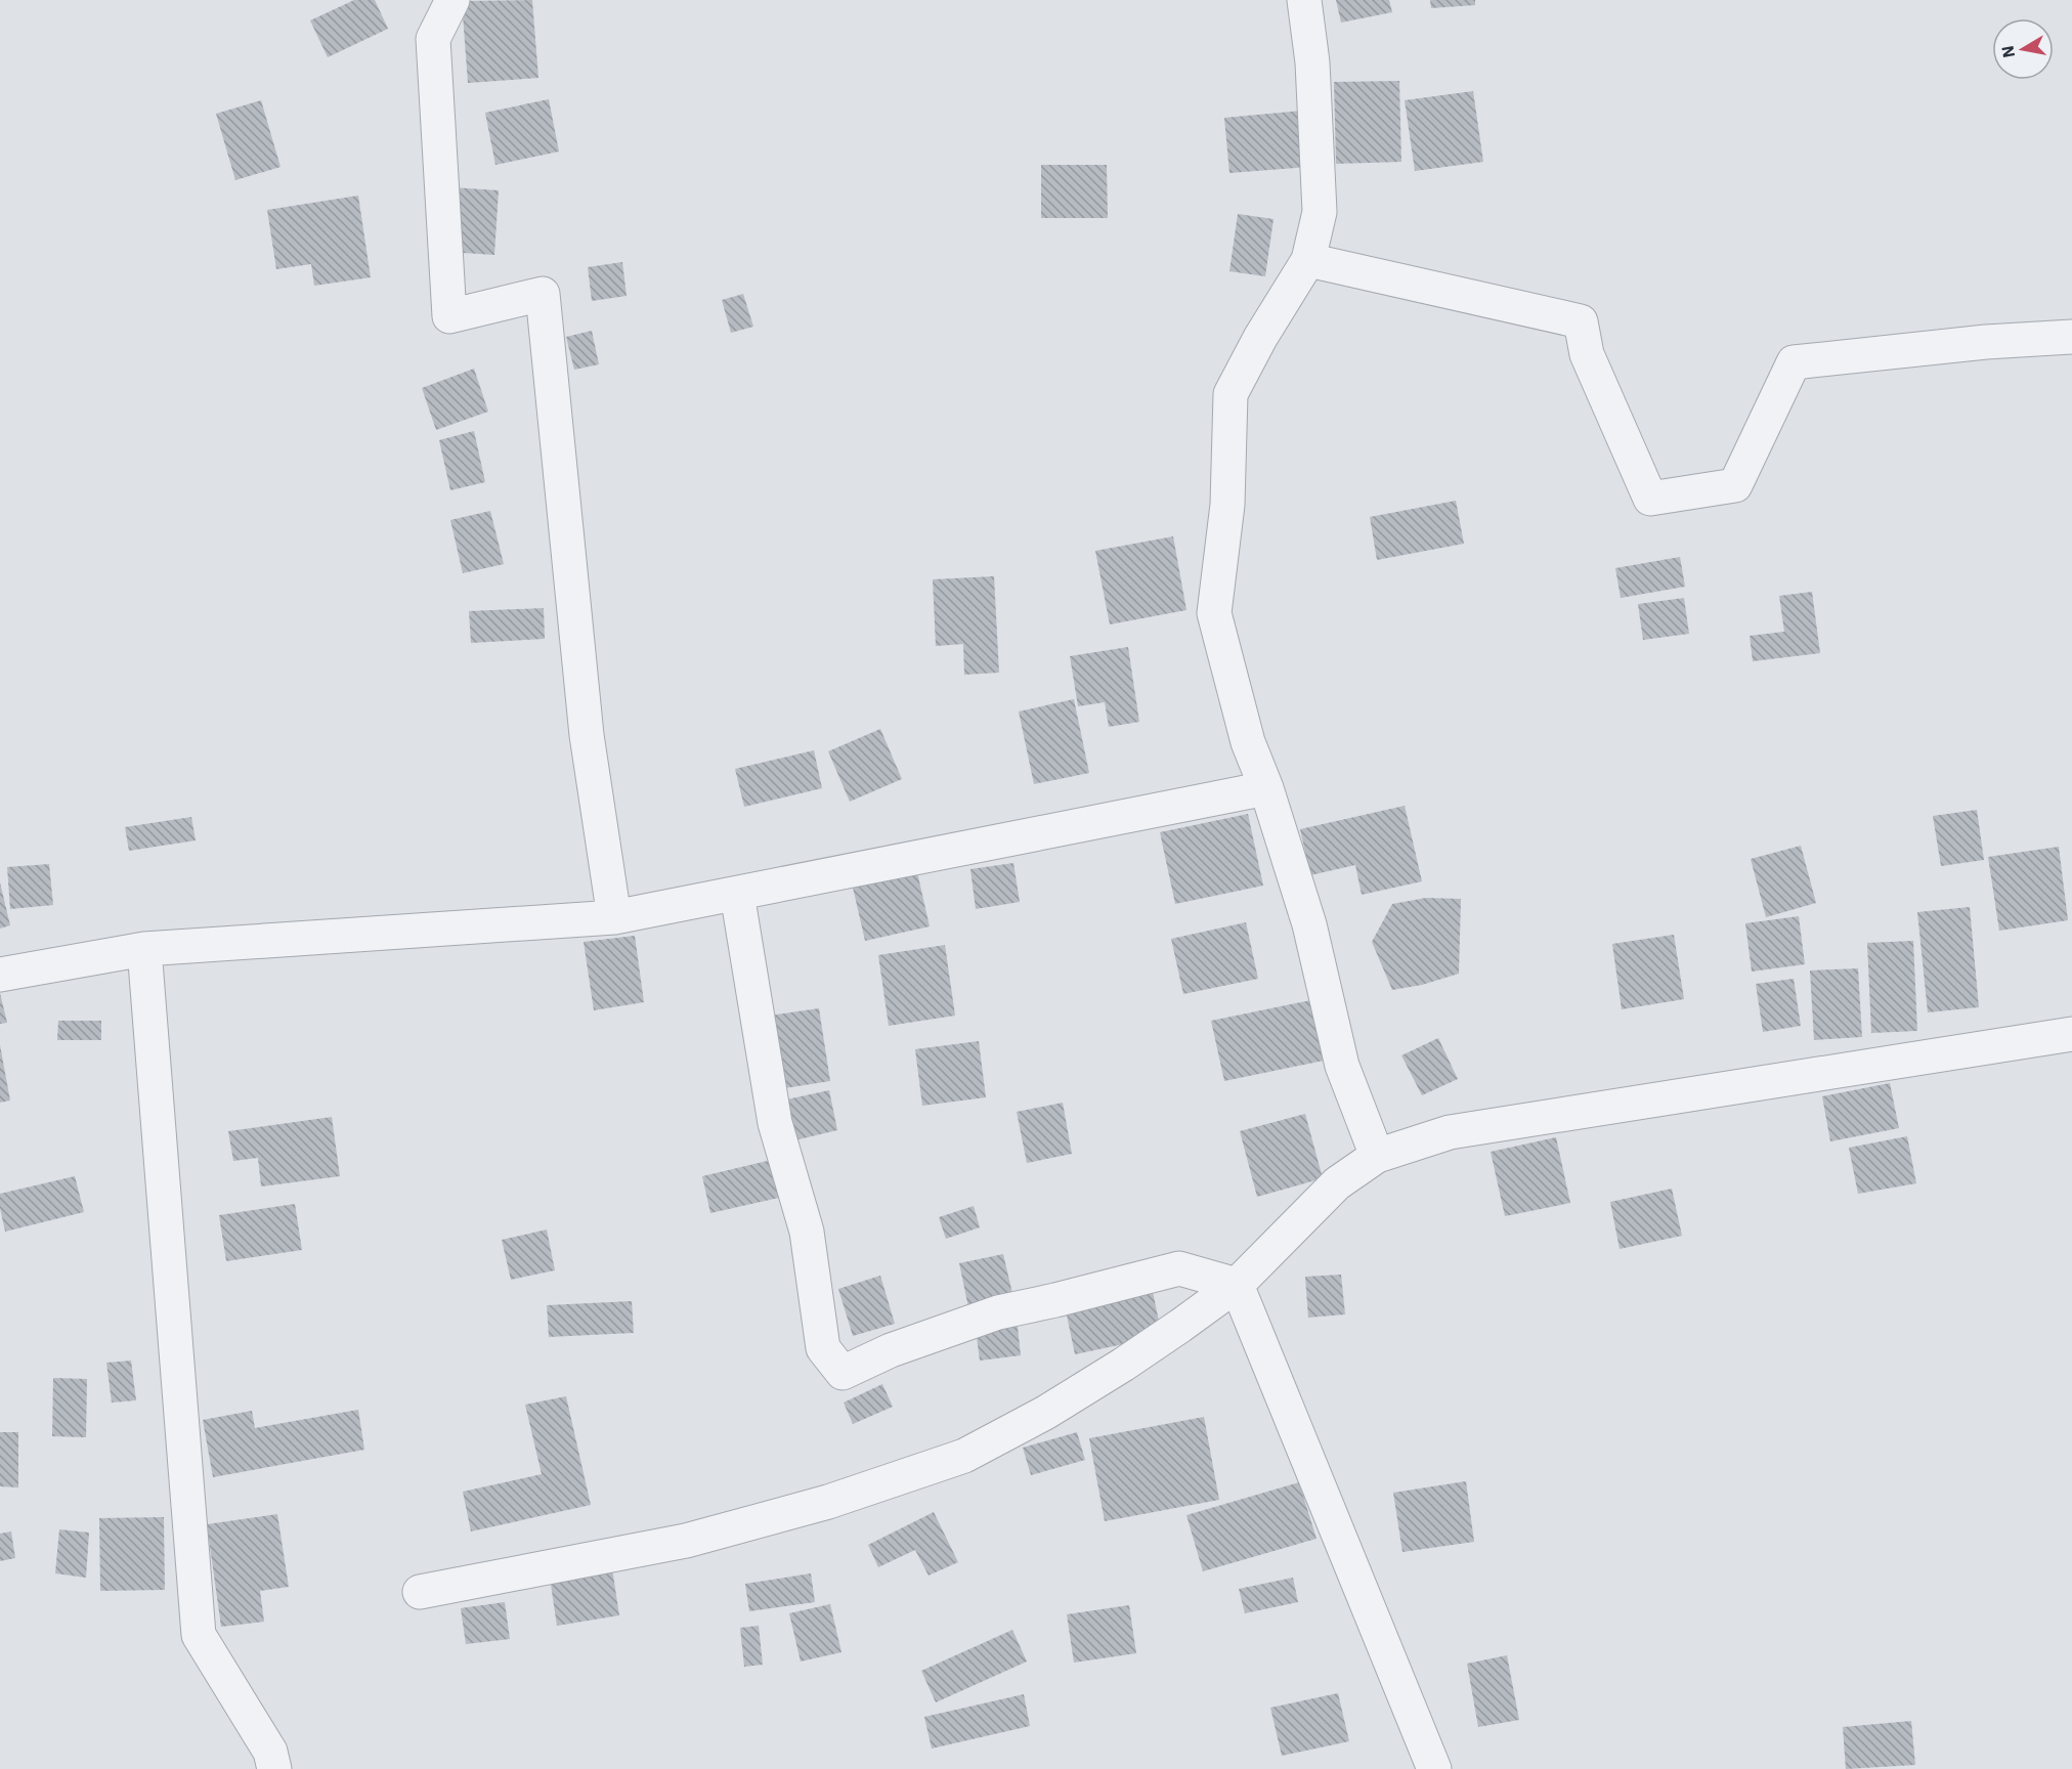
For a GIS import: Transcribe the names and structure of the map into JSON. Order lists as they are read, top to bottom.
{
  "north": "left"
}
